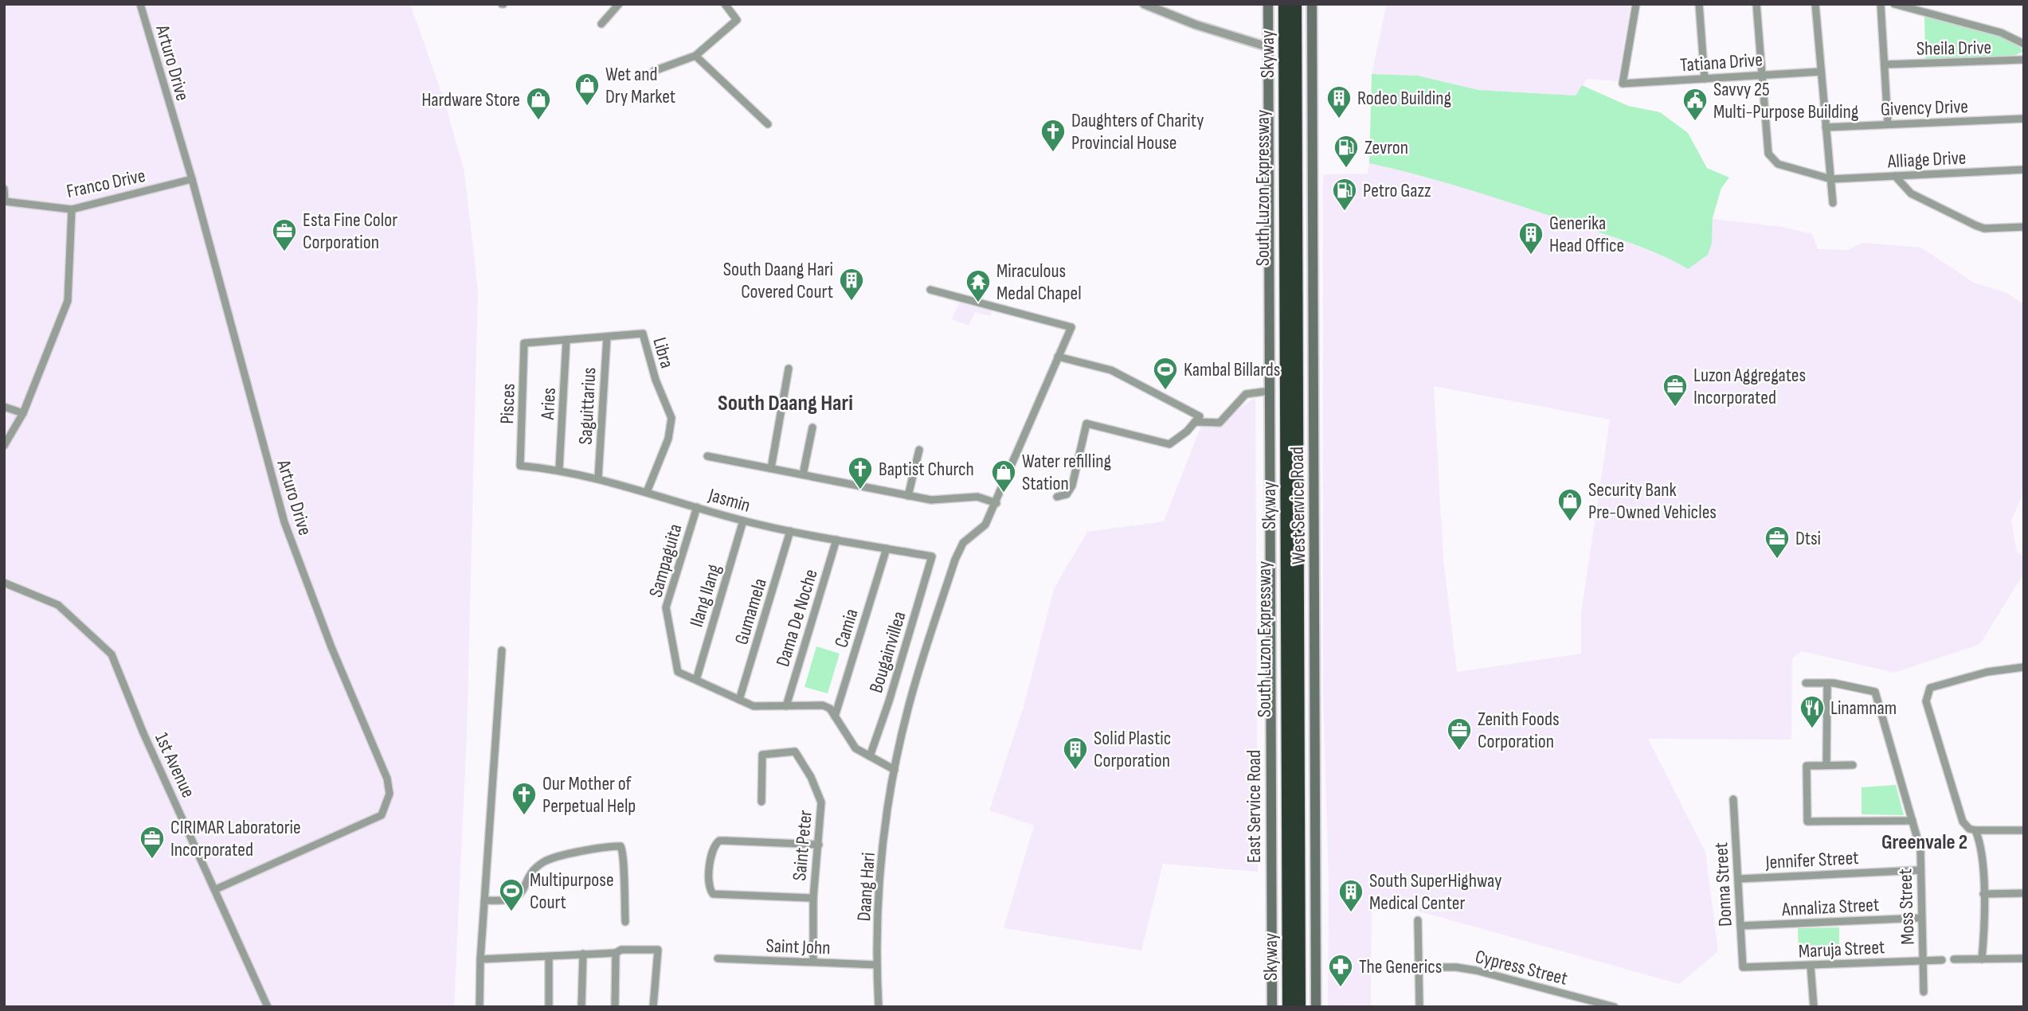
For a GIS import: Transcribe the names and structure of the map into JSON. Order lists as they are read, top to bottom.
{
  "streets": {
    "highway": ["Skyway", "South Luzon Expressway"],
    "main road": ["West Service Road", "East Service Road"],
    "street": [
      "Sheila Drive",
      "Tatiana Drive",
      "Arturo Drive",
      "Givency Drive",
      "Alliage Drive",
      "Franco Drive",
      "Libra",
      "Pisces",
      "Aries",
      "Saguittarius",
      "Jasmin",
      "Sampaguita",
      "Ilang Ilang",
      "Gumamela",
      "Dama De Noche",
      "Camia",
      "Bougainvillea",
      "1st Avenue",
      "Saint Peter",
      "Jennifer Street",
      "Donna Street",
      "Daang Hari",
      "Annaliza Street",
      "Moss Street",
      "Saint John",
      "Maruja Street",
      "Cypress Street"
    ]
  },
  "crossings": [
    ["Tatiana Drive", "Alliage Drive"],
    ["Arturo Drive", "Franco Drive"],
    ["Arturo Drive", "1st Avenue"],
    ["Libra", "Pisces"],
    ["Libra", "Aries"],
    ["Libra", "Saguittarius"],
    ["Libra", "Jasmin"],
    ["Pisces", "Jasmin"],
    ["Aries", "Jasmin"],
    ["Saguittarius", "Jasmin"],
    ["Jasmin", "Sampaguita"],
    ["Jasmin", "Ilang Ilang"],
    ["Jasmin", "Gumamela"],
    ["Jasmin", "Dama De Noche"],
    ["Jasmin", "Camia"],
    ["Jasmin", "Bougainvillea"],
    ["Sampaguita", "Ilang Ilang"],
    ["Sampaguita", "Gumamela"],
    ["Sampaguita", "Dama De Noche"],
    ["Sampaguita", "Camia"],
    ["Saint Peter", "Saint John"],
    ["Jennifer Street", "Donna Street"],
    ["Jennifer Street", "Moss Street"],
    ["Donna Street", "Annaliza Street"],
    ["Donna Street", "Maruja Street"],
    ["Daang Hari", "Saint John"],
    ["Annaliza Street", "Moss Street"],
    ["Moss Street", "Maruja Street"]
  ],
  "districts": ["South Daang Hari", "Greenvale 2"],
  "places": {
    "shop": [
      "Wet and Dry Market",
      "Hardware Store",
      "Water refilling Station",
      "Security Bank Pre-Owned Vehicles"
    ],
    "building": [
      "Rodeo Building",
      "Generika Head Office",
      "South Daang Hari Covered Court",
      "Solid Plastic Corporation",
      "South SuperHighway Medical Center"
    ],
    "public building": ["Savvy 25 Multi-Purpose Building"],
    "church": ["Daughters of Charity Provincial House", "Baptist Church", "Our Mother of Perpetual Help"],
    "fuel station": ["Zevron", "Petro Gazz"],
    "office": [
      "Esta Fine Color Corporation",
      "Luzon Aggregates Incorporated",
      "Dtsi",
      "Zenith Foods Corporation",
      "CIRIMAR Laboratorie Incorporated"
    ],
    "temple": ["Miraculous Medal Chapel"],
    "sports": ["Kambal Billards", "Multipurpose Court"],
    "restaurant": ["Linamnam"],
    "pharmacy": ["The Generics"]
  }
}
